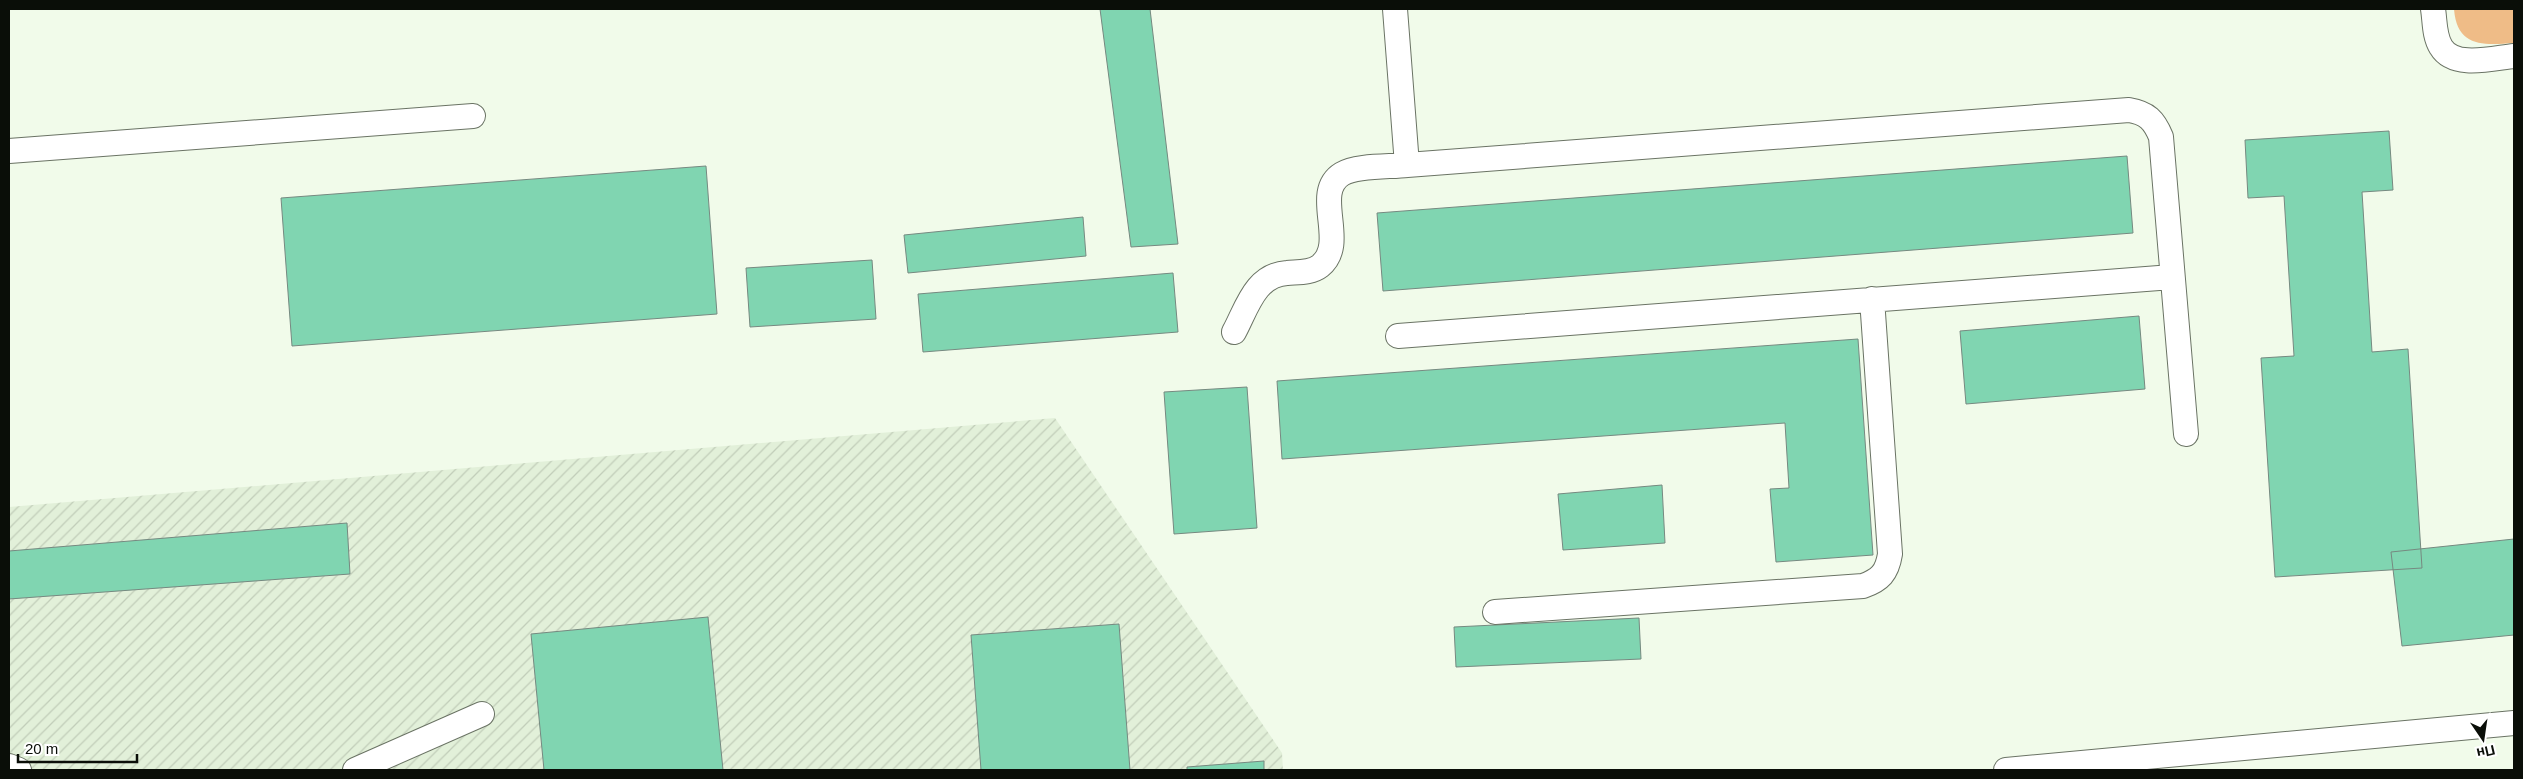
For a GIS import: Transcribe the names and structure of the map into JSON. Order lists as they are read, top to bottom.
{
  "scale_bar": "20 m",
  "north": "bottom"
}
